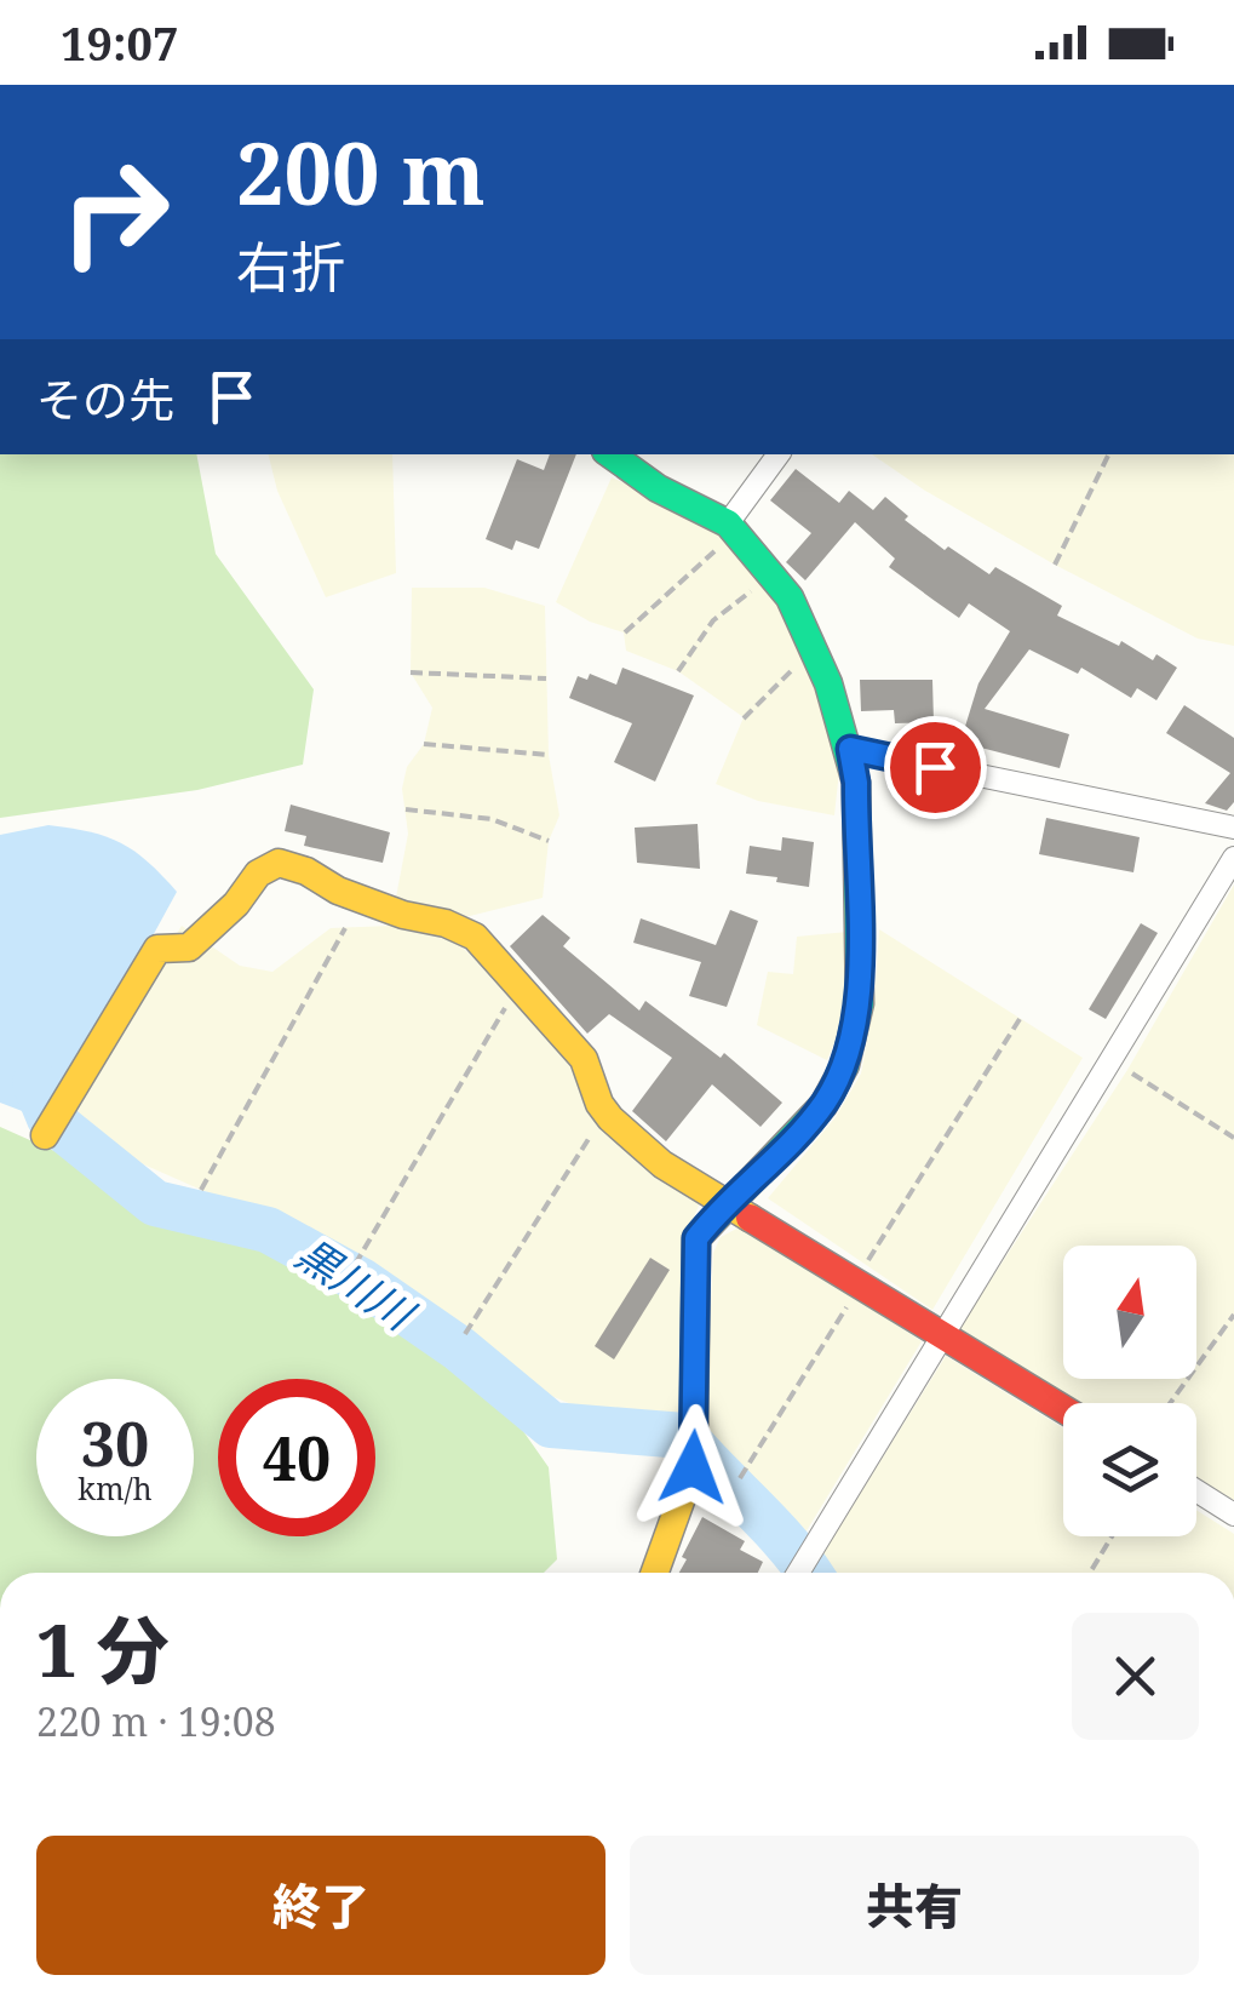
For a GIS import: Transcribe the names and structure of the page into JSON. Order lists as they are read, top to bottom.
{
  "water": ["黒川川"],
  "north": "top",
  "page": {
    "status": "19:07",
    "turn": ["200 m", "右折"],
    "then": "その先",
    "speed": "30 km/h",
    "limit": "40",
    "heading": ["1 分", "220 m · 19:08"],
    "buttons": ["終了", "共有"]
  }
}
